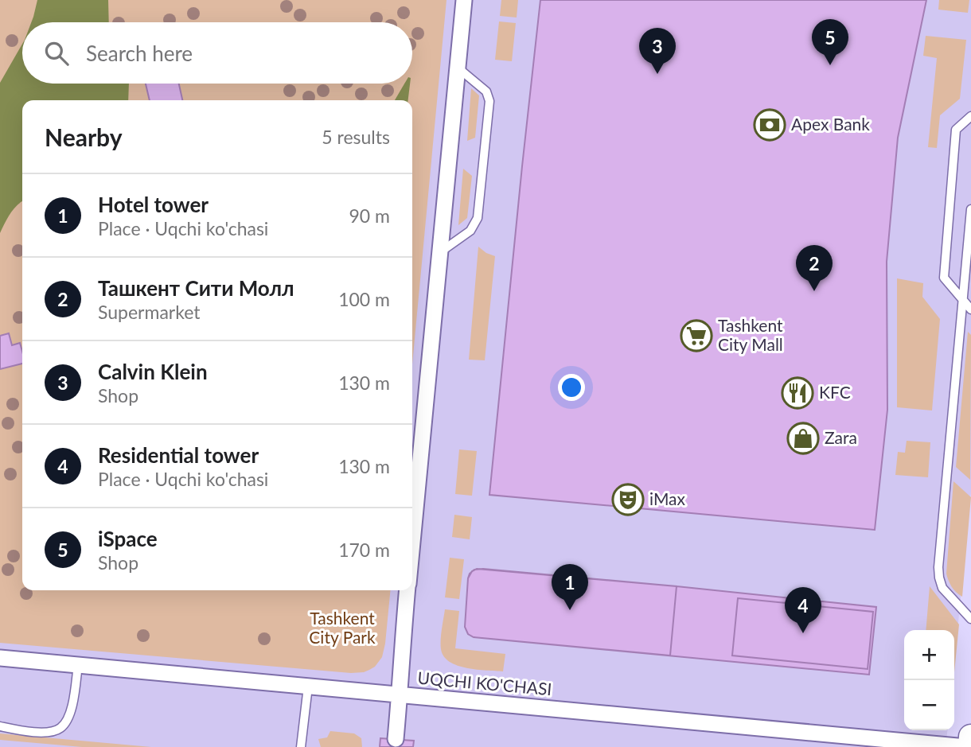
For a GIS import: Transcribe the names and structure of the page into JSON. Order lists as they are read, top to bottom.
{
  "streets": {
    "street": ["UQCHI KO'CHASI"]
  },
  "parks": ["Tashkent City Park"],
  "places": {
    "bank": ["Apex Bank"],
    "supermarket": ["Tashkent City Mall"],
    "restaurant": ["KFC"],
    "shop": ["Zara"],
    "theatre": ["iMax"]
  },
  "page": {
    "pins": [
      "5",
      "3",
      "2",
      "1",
      "4"
    ],
    "search": "Search here",
    "heading": ["Nearby", "5 results"],
    "list": [
      {
        "mark": "1",
        "name": "Hotel tower",
        "note": "Place · Uqchi ko'chasi",
        "value": "90 m"
      },
      {
        "mark": "2",
        "name": "Ташкент Сити Молл",
        "note": "Supermarket",
        "value": "100 m"
      },
      {
        "mark": "3",
        "name": "Calvin Klein",
        "note": "Shop",
        "value": "130 m"
      },
      {
        "mark": "4",
        "name": "Residential tower",
        "note": "Place · Uqchi ko'chasi",
        "value": "130 m"
      },
      {
        "mark": "5",
        "name": "iSpace",
        "note": "Shop",
        "value": "170 m"
      }
    ],
    "map_buttons": ["+", "−"]
  }
}
